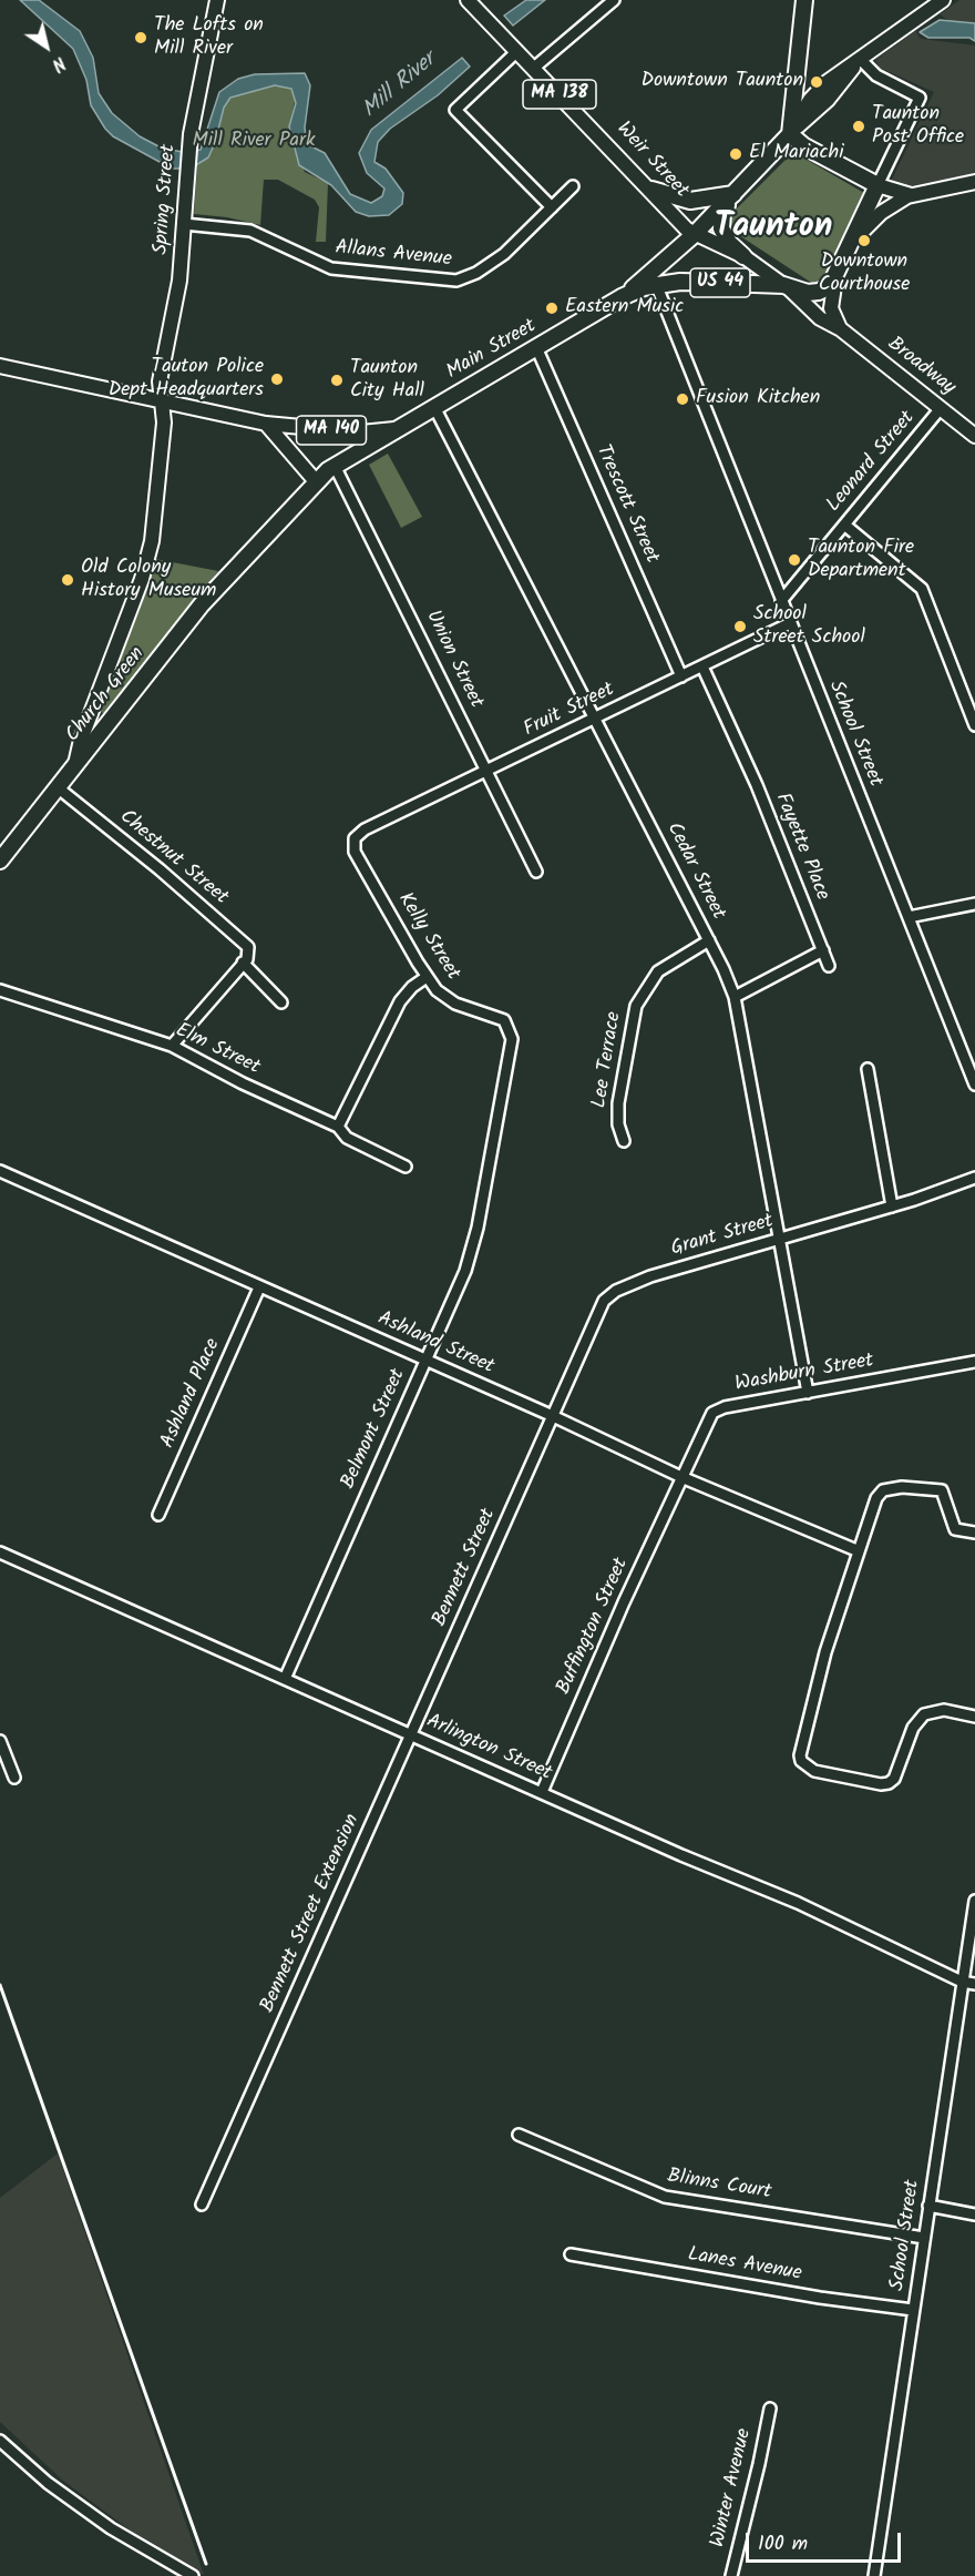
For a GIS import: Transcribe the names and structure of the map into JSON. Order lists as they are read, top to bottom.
{
  "streets": {
    "highway": ["US 44", "Main Street", "Church Green"],
    "main road": [
      "MA 138",
      "Weir Street",
      "Spring Street",
      "Broadway",
      "MA 140"
    ],
    "street": [
      "Allans Avenue",
      "Leonard Street",
      "Trescott Street",
      "Union Street",
      "Fruit Street",
      "School Street",
      "Fayette Place",
      "Chestnut Street",
      "Cedar Street",
      "Kelly Street",
      "Elm Street",
      "Lee Terrace",
      "Grant Street",
      "Ashland Street",
      "Washburn Street",
      "Ashland Place",
      "Belmont Street",
      "Bennett Street",
      "Buffington Street",
      "Arlington Street",
      "Bennett Street Extension",
      "Blinns Court",
      "Lanes Avenue",
      "Winter Avenue"
    ]
  },
  "crossings": [
    ["MA 138", "Weir Street"],
    ["MA 138", "US 44"],
    ["MA 138", "Main Street"],
    ["MA 138", "Broadway"],
    ["Weir Street", "US 44"],
    ["Weir Street", "Main Street"],
    ["Spring Street", "Allans Avenue"],
    ["Spring Street", "MA 140"],
    ["Spring Street", "Church Green"],
    ["US 44", "Main Street"],
    ["US 44", "Broadway"],
    ["US 44", "Church Green"],
    ["US 44", "Chestnut Street"],
    ["Main Street", "Broadway"],
    ["Main Street", "MA 140"],
    ["Main Street", "Trescott Street"],
    ["Main Street", "Union Street"],
    ["Main Street", "Church Green"],
    ["Main Street", "School Street"],
    ["Main Street", "Cedar Street"],
    ["Broadway", "Leonard Street"],
    ["MA 140", "Church Green"],
    ["Leonard Street", "School Street"],
    ["Trescott Street", "Fruit Street"],
    ["Union Street", "Fruit Street"],
    ["Fruit Street", "School Street"],
    ["Fruit Street", "Fayette Place"],
    ["Fruit Street", "Cedar Street"],
    ["Fruit Street", "Kelly Street"],
    ["School Street", "Arlington Street"],
    ["School Street", "Blinns Court"],
    ["School Street", "Lanes Avenue"],
    ["Cedar Street", "Lee Terrace"],
    ["Cedar Street", "Grant Street"],
    ["Cedar Street", "Washburn Street"],
    ["Kelly Street", "Belmont Street"],
    ["Grant Street", "Ashland Street"],
    ["Grant Street", "Bennett Street"],
    ["Ashland Street", "Washburn Street"],
    ["Ashland Street", "Ashland Place"],
    ["Ashland Street", "Belmont Street"],
    ["Ashland Street", "Bennett Street"],
    ["Ashland Street", "Buffington Street"],
    ["Washburn Street", "Buffington Street"],
    ["Belmont Street", "Arlington Street"],
    ["Bennett Street", "Arlington Street"],
    ["Bennett Street", "Bennett Street Extension"],
    ["Buffington Street", "Arlington Street"],
    ["Arlington Street", "Bennett Street Extension"]
  ],
  "districts": ["Taunton"],
  "water": ["Mill River"],
  "parks": ["Mill River Park"],
  "places": [
    "The Lofts on Mill River",
    "Downtown Taunton",
    "Taunton Post Office",
    "El Mariachi",
    "Downtown Courthouse",
    "Eastern Music",
    "Tauton Police Dept Headquarters",
    "Taunton City Hall",
    "Fusion Kitchen",
    "Taunton Fire Department",
    "Old Colony History Museum",
    "School Street School"
  ],
  "scale_bar": "100 m",
  "north": "bottom right"
}
